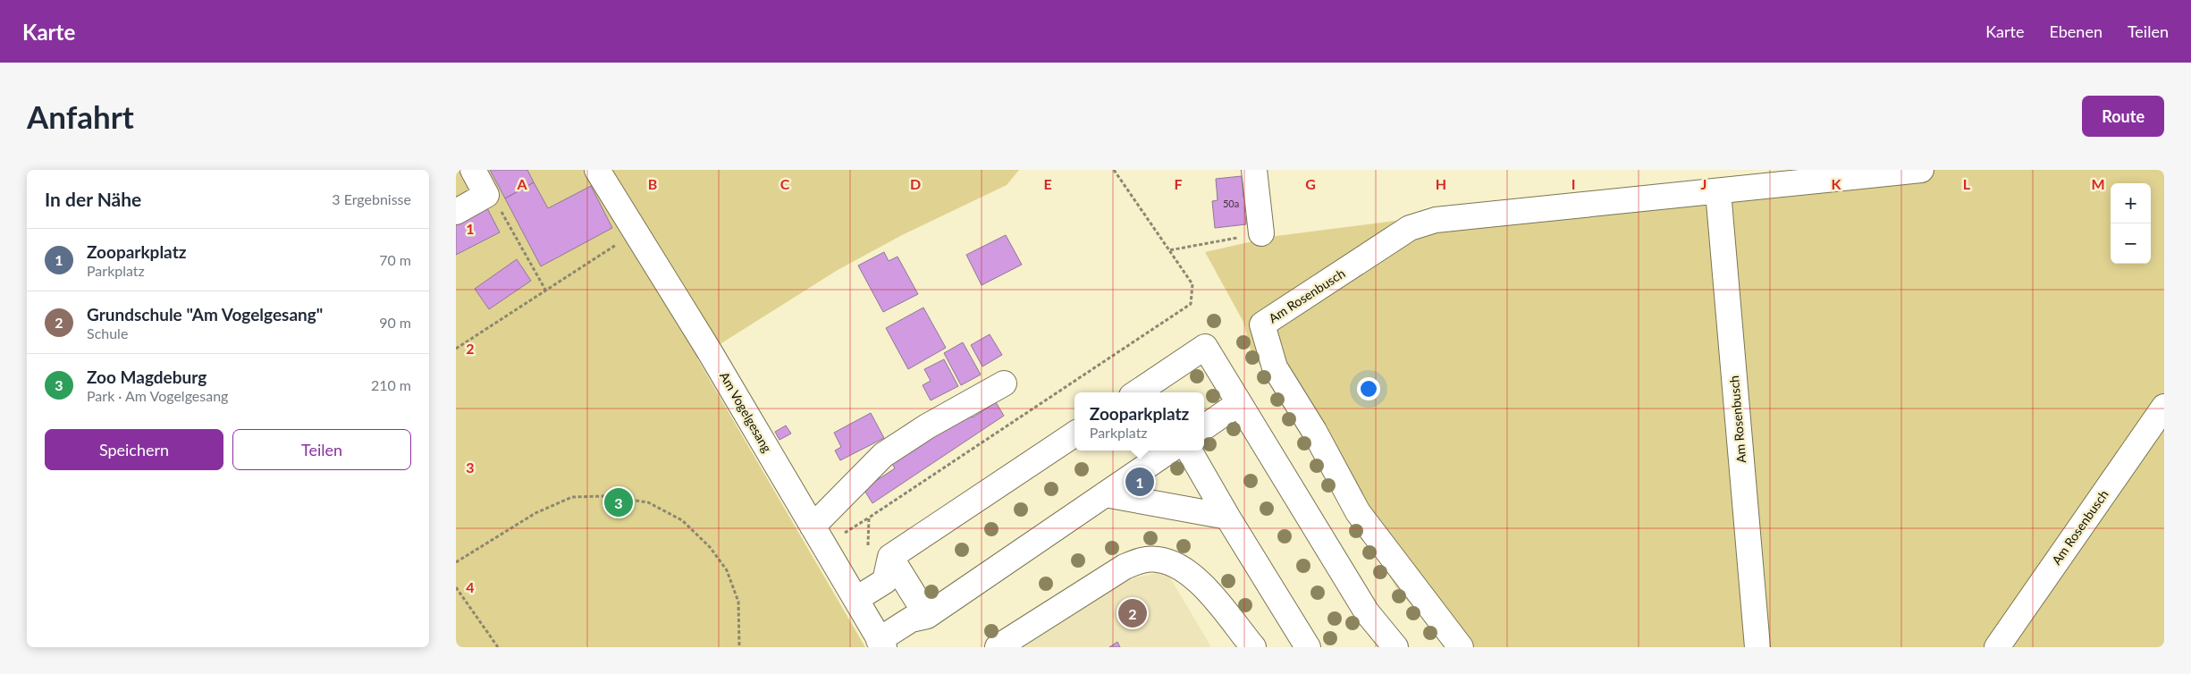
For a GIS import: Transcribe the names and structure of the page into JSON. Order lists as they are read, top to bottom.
{
  "streets": {
    "street": ["Am Rosenbusch", "Am Vogelgesang"]
  },
  "house_numbers": ["50a"],
  "page": {
    "header": "Karte",
    "nav": ["Karte", "Ebenen", "Teilen"],
    "buttons": [
      "Route",
      ["Speichern", "Teilen"]
    ],
    "title": "Anfahrt",
    "heading": ["In der Nähe", "3 Ergebnisse"],
    "map_buttons": ["+", "−"],
    "list": [
      {
        "mark": "1",
        "name": "Zooparkplatz",
        "note": "Parkplatz",
        "value": "70 m"
      },
      {
        "mark": "2",
        "name": "Grundschule \"Am Vogelgesang\"",
        "note": "Schule",
        "value": "90 m"
      },
      {
        "mark": "3",
        "name": "Zoo Magdeburg",
        "note": "Park · Am Vogelgesang",
        "value": "210 m"
      }
    ],
    "popup": ["Zooparkplatz", "Parkplatz"],
    "pins": ["1", "3", "2"]
  },
  "grid": {
    "columns": [
      "A",
      "B",
      "C",
      "D",
      "E",
      "F",
      "G",
      "H",
      "I",
      "J",
      "K",
      "L",
      "M"
    ],
    "rows": [
      "1",
      "2",
      "3",
      "4"
    ]
  }
}
